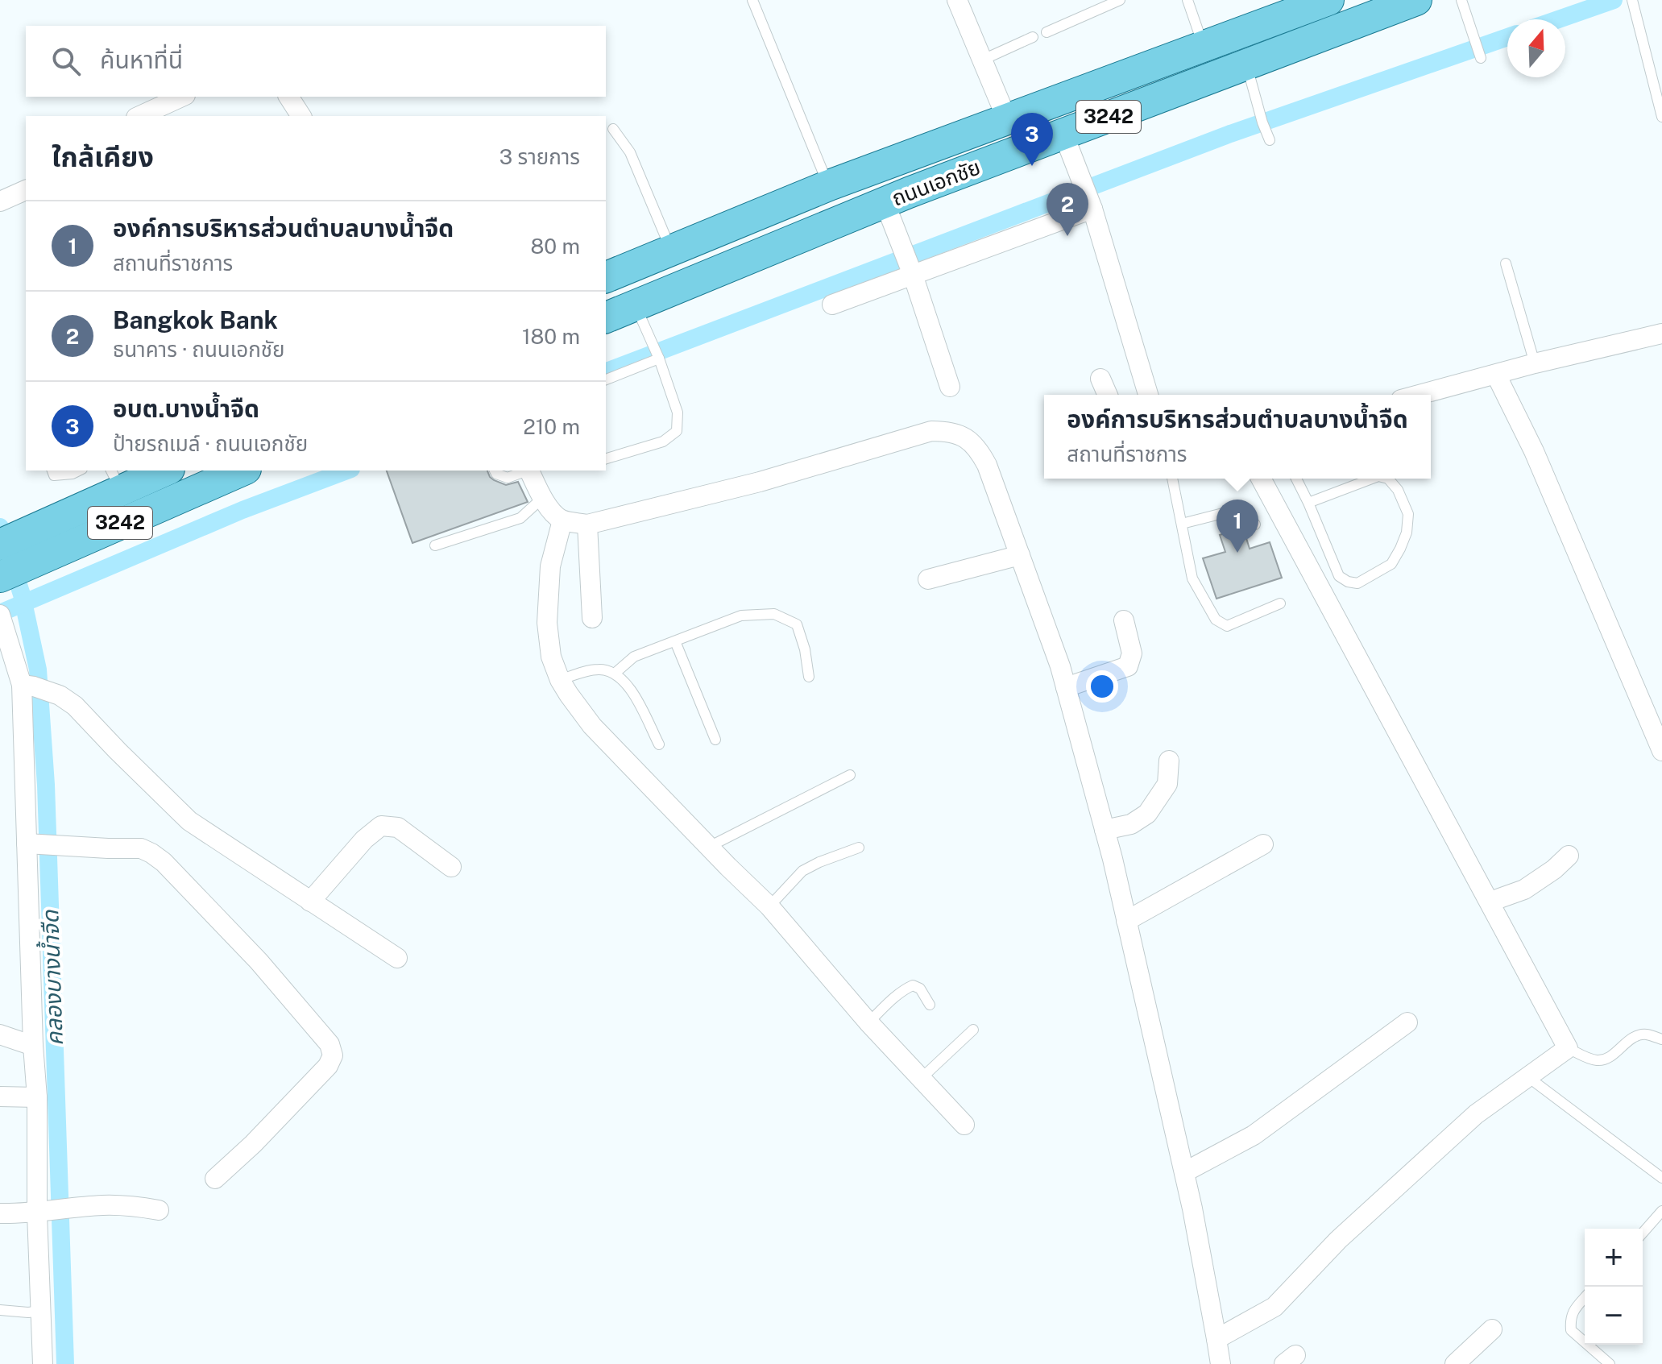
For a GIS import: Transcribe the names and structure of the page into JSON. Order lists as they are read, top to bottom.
{
  "streets": {
    "main road": ["3242", "ถนนเอกชัย"]
  },
  "water": ["คลองบางน้ำจืด"],
  "north": "top",
  "page": {
    "search": "ค้นหาที่นี่",
    "pins": ["3", "2", "1"],
    "heading": ["ใกล้เคียง", "3 รายการ"],
    "list": [
      {
        "mark": "1",
        "name": "องค์การบริหารส่วนตำบลบางน้ำจืด",
        "note": "สถานที่ราชการ",
        "value": "80 m"
      },
      {
        "mark": "2",
        "name": "Bangkok Bank",
        "note": "ธนาคาร · ถนนเอกชัย",
        "value": "180 m"
      },
      {
        "mark": "3",
        "name": "อบต.บางน้ำจืด",
        "note": "ป้ายรถเมล์ · ถนนเอกชัย",
        "value": "210 m"
      }
    ],
    "popup": ["องค์การบริหารส่วนตำบลบางน้ำจืด", "สถานที่ราชการ"],
    "map_buttons": ["+", "−"]
  }
}
